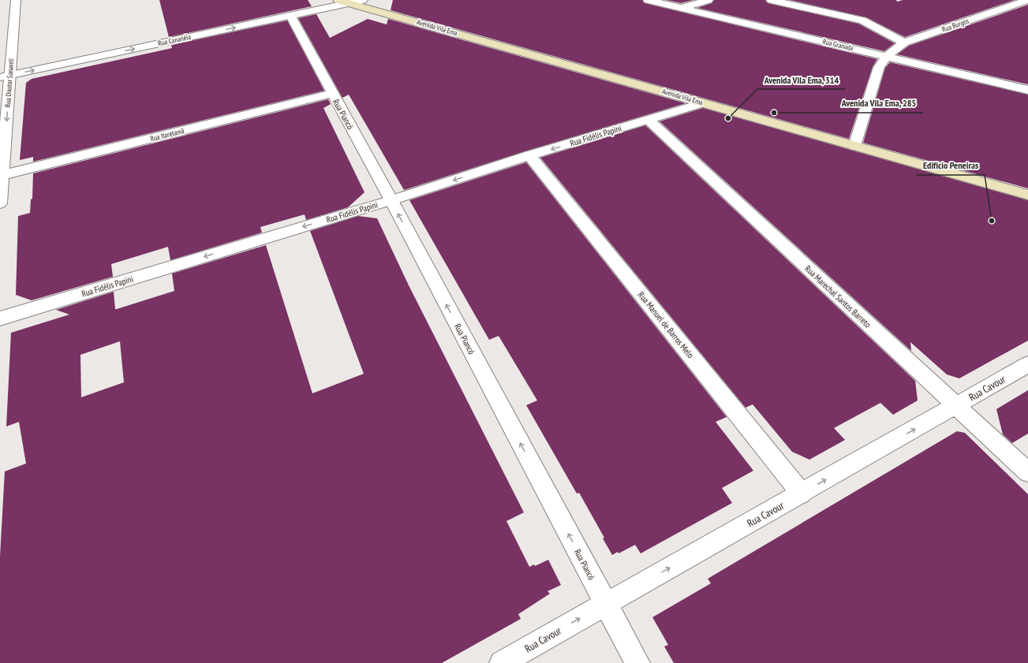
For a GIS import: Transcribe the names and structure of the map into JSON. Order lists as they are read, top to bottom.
{
  "streets": {
    "main road": ["Avenida Vila Ema"],
    "street": [
      "Rua Burgos",
      "Rua Cananéia",
      "Rua Granada",
      "Rua Doutor Sanareli",
      "Rua Piancó",
      "Rua Itaretamã",
      "Rua Fidélis Papini",
      "Rua Marechal Santos Barreto",
      "Rua Manuel de Barros Melo",
      "Rua Cavour"
    ]
  },
  "crossings": [
    ["Rua Burgos", "Rua Granada"],
    ["Avenida Vila Ema", "Rua Cananéia"],
    ["Avenida Vila Ema", "Rua Fidélis Papini"],
    ["Rua Cananéia", "Rua Doutor Sanareli"],
    ["Rua Cananéia", "Rua Piancó"],
    ["Rua Doutor Sanareli", "Rua Itaretamã"],
    ["Rua Piancó", "Rua Itaretamã"],
    ["Rua Piancó", "Rua Fidélis Papini"],
    ["Rua Piancó", "Rua Cavour"],
    ["Rua Fidélis Papini", "Rua Marechal Santos Barreto"],
    ["Rua Fidélis Papini", "Rua Manuel de Barros Melo"],
    ["Rua Marechal Santos Barreto", "Rua Cavour"],
    ["Rua Manuel de Barros Melo", "Rua Cavour"]
  ],
  "one_way": [
    "Rua Cananéia",
    "Rua Doutor Sanareli",
    "Rua Piancó",
    "Rua Fidélis Papini",
    "Rua Cavour"
  ],
  "places": ["Avenida Vila Ema, 285", "Avenida Vila Ema, 314", "Edifício Peneiras"]
}
